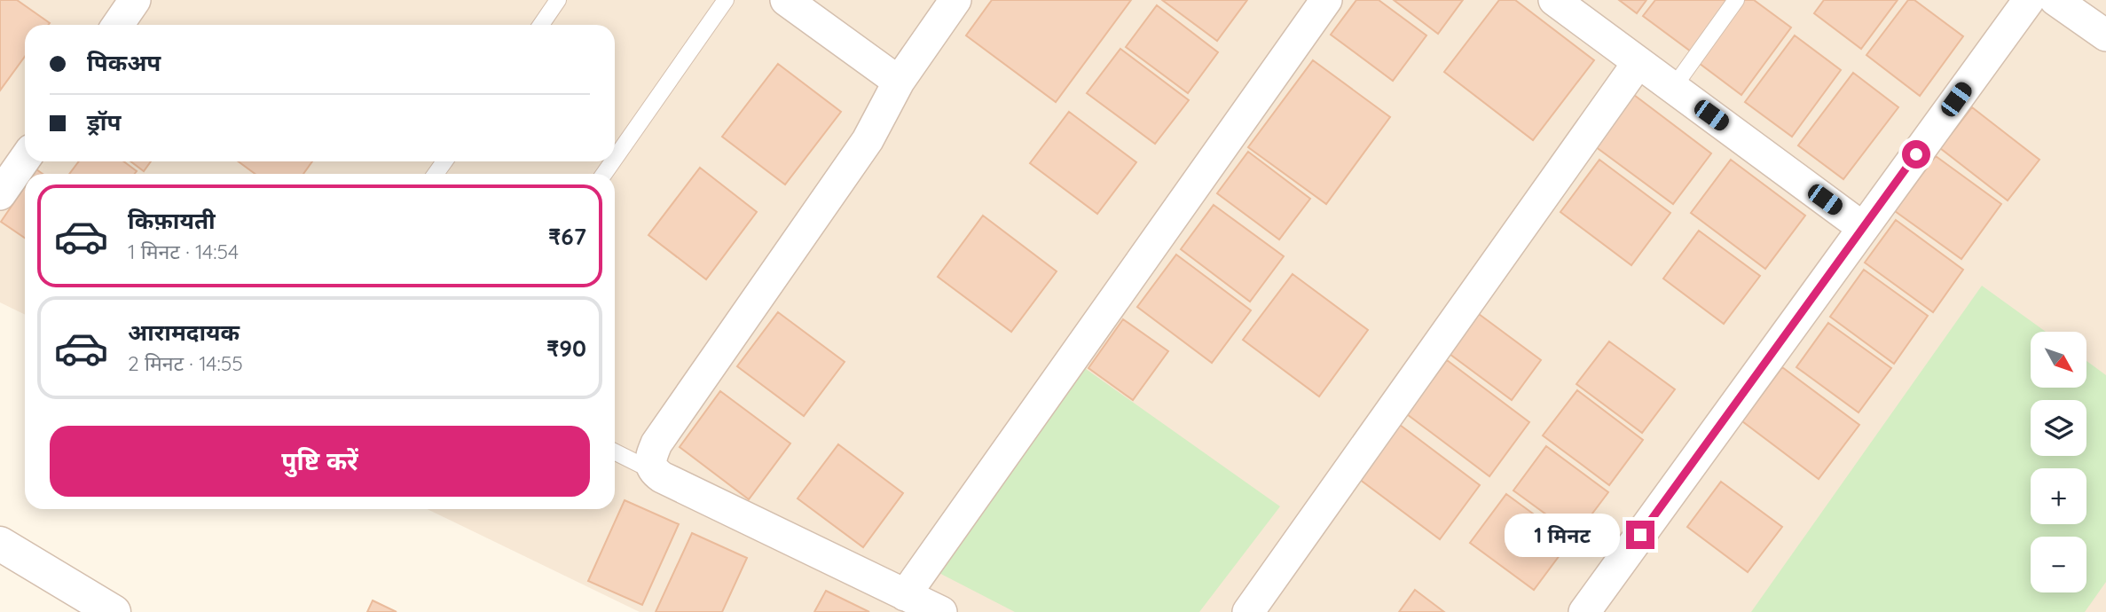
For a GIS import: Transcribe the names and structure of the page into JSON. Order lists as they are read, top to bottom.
{
  "north": "bottom right",
  "page": {
    "banner": ["पिकअप", "ड्रॉप"],
    "list": [
      {
        "name": "किफ़ायती",
        "note": "1 मिनट · 14:54",
        "value": "₹67"
      },
      {
        "name": "आरामदायक",
        "note": "2 मिनट · 14:55",
        "value": "₹90"
      }
    ],
    "map_buttons": ["+", "−"],
    "buttons": "पुष्टि करें",
    "bubble": "1 मिनट"
  }
}
